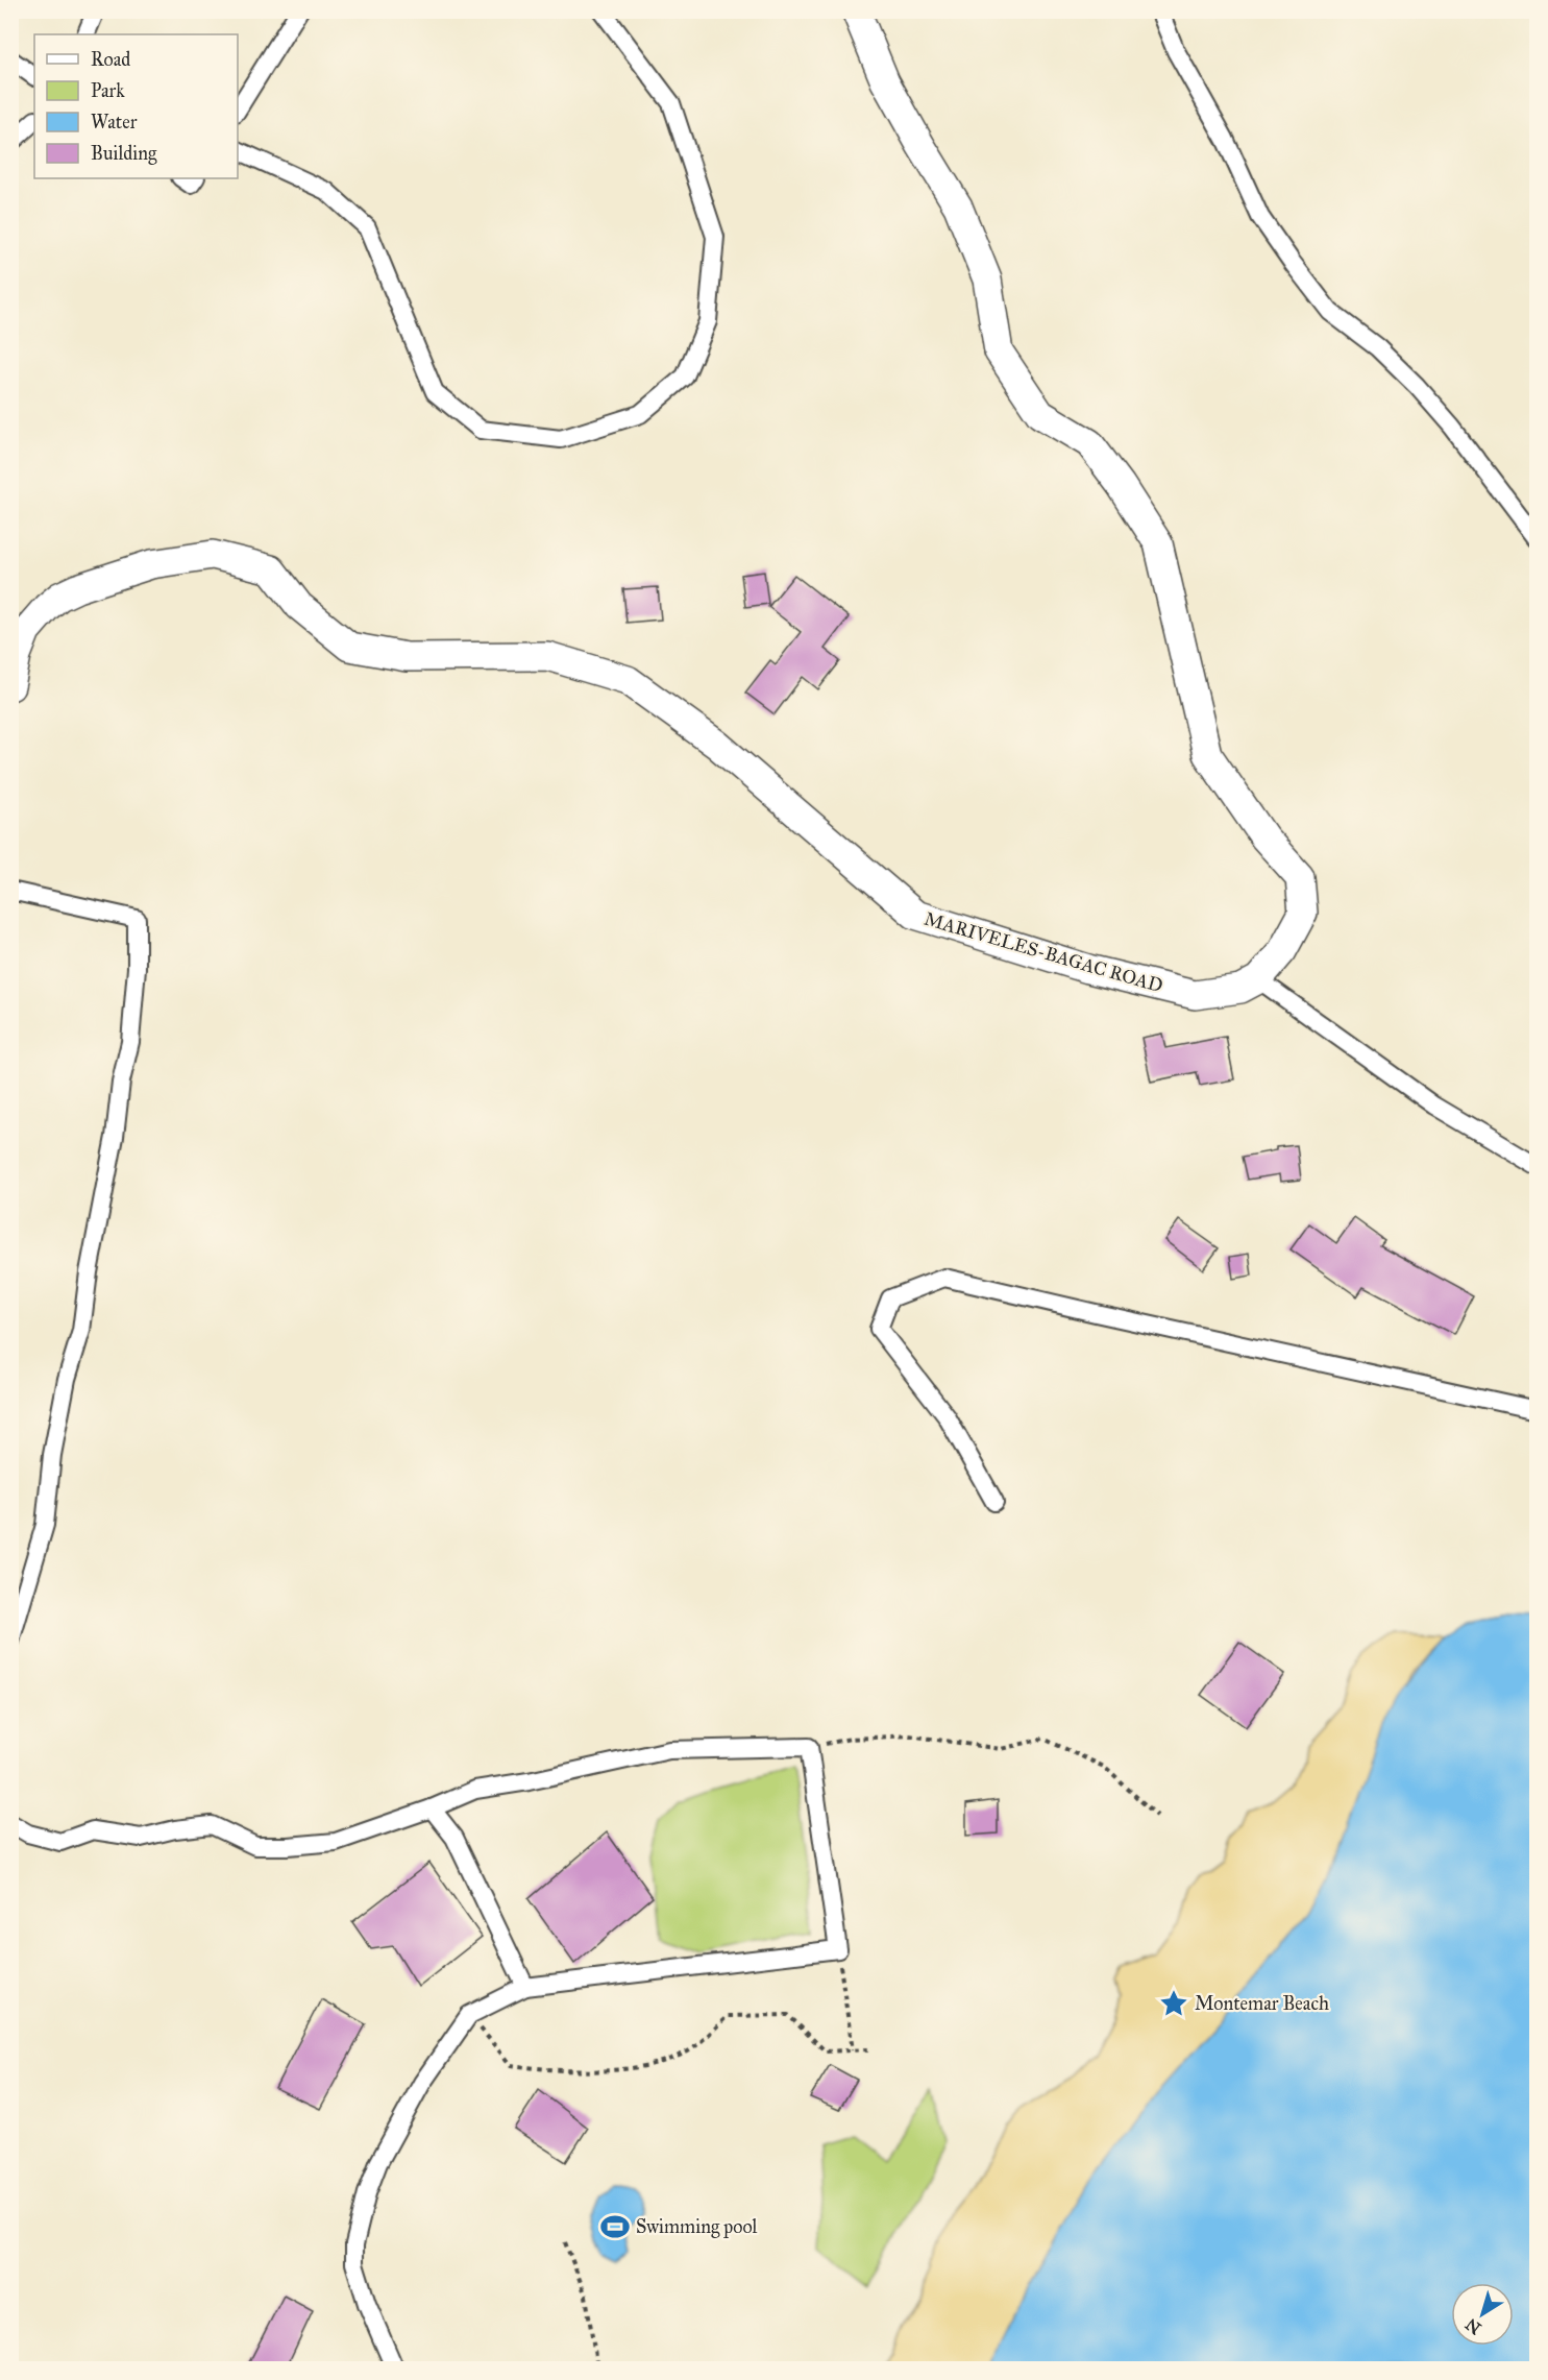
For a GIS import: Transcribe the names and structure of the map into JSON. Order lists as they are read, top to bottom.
{
  "streets": {
    "main road": ["MARIVELES-BAGAC ROAD"]
  },
  "places": {
    "place": ["Montemar Beach"],
    "sports": ["Swimming pool"]
  },
  "legend": [
    "Road",
    "Park",
    "Water",
    "Building"
  ],
  "north": "bottom left"
}
